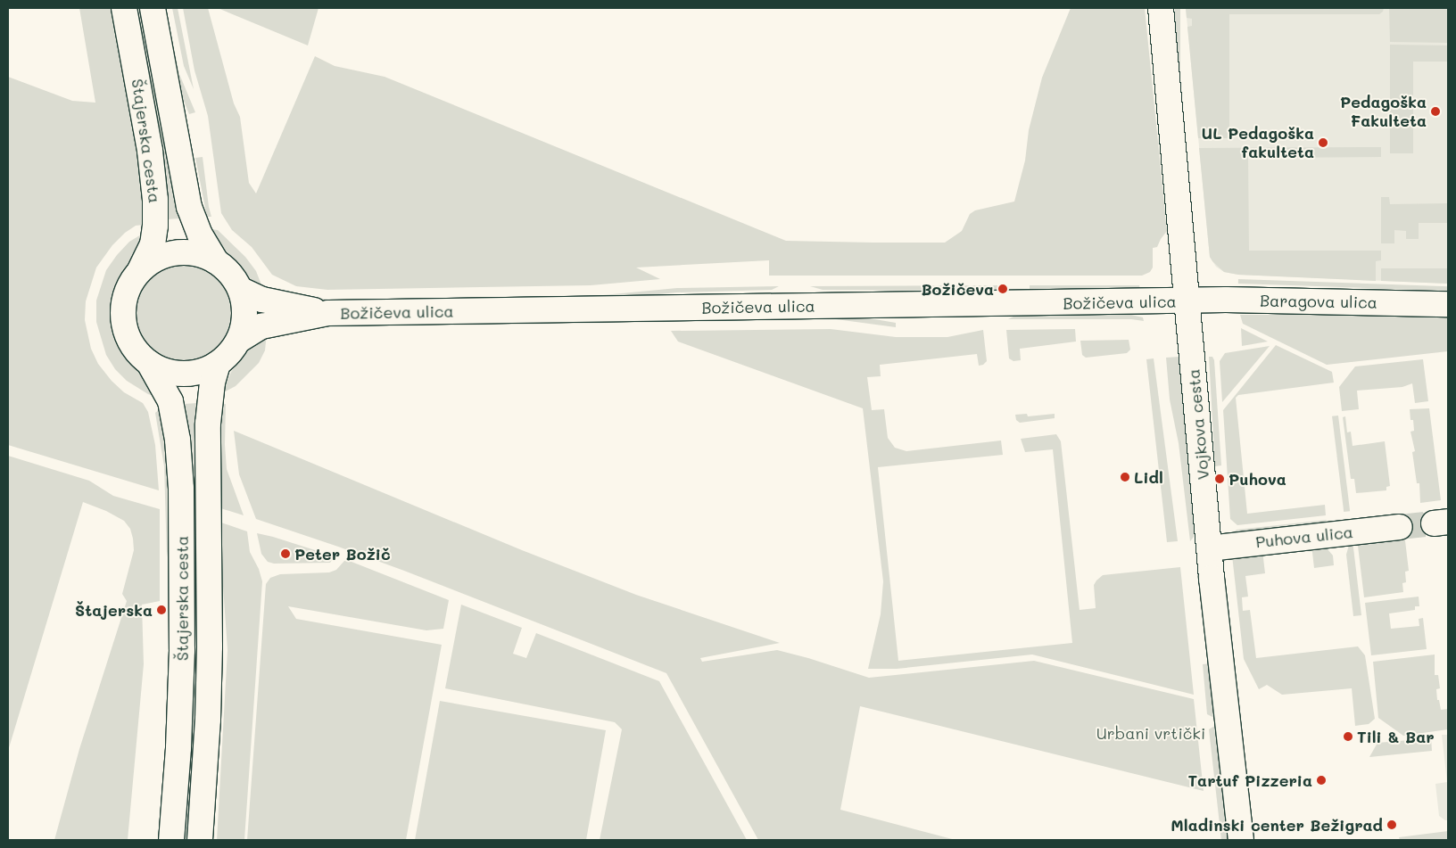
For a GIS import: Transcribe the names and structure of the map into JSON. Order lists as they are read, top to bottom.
{
  "streets": {
    "street": [
      "Štajerska cesta",
      "Baragova ulica",
      "Božičeva ulica",
      "Vojkova cesta",
      "Puhova ulica"
    ]
  },
  "crossings": [
    ["Štajerska cesta", "Božičeva ulica"],
    ["Baragova ulica", "Božičeva ulica"],
    ["Baragova ulica", "Vojkova cesta"],
    ["Božičeva ulica", "Vojkova cesta"],
    ["Vojkova cesta", "Puhova ulica"]
  ],
  "parks": ["Urbani vrtički"],
  "places": [
    "Pedagoška Fakulteta",
    "UL Pedagoška fakulteta",
    "Božičeva",
    "Lidl",
    "Puhova",
    "Peter Božič",
    "Štajerska",
    "Tili & Bar",
    "Tartuf Pizzeria",
    "Mladinski center Bežigrad"
  ]
}
